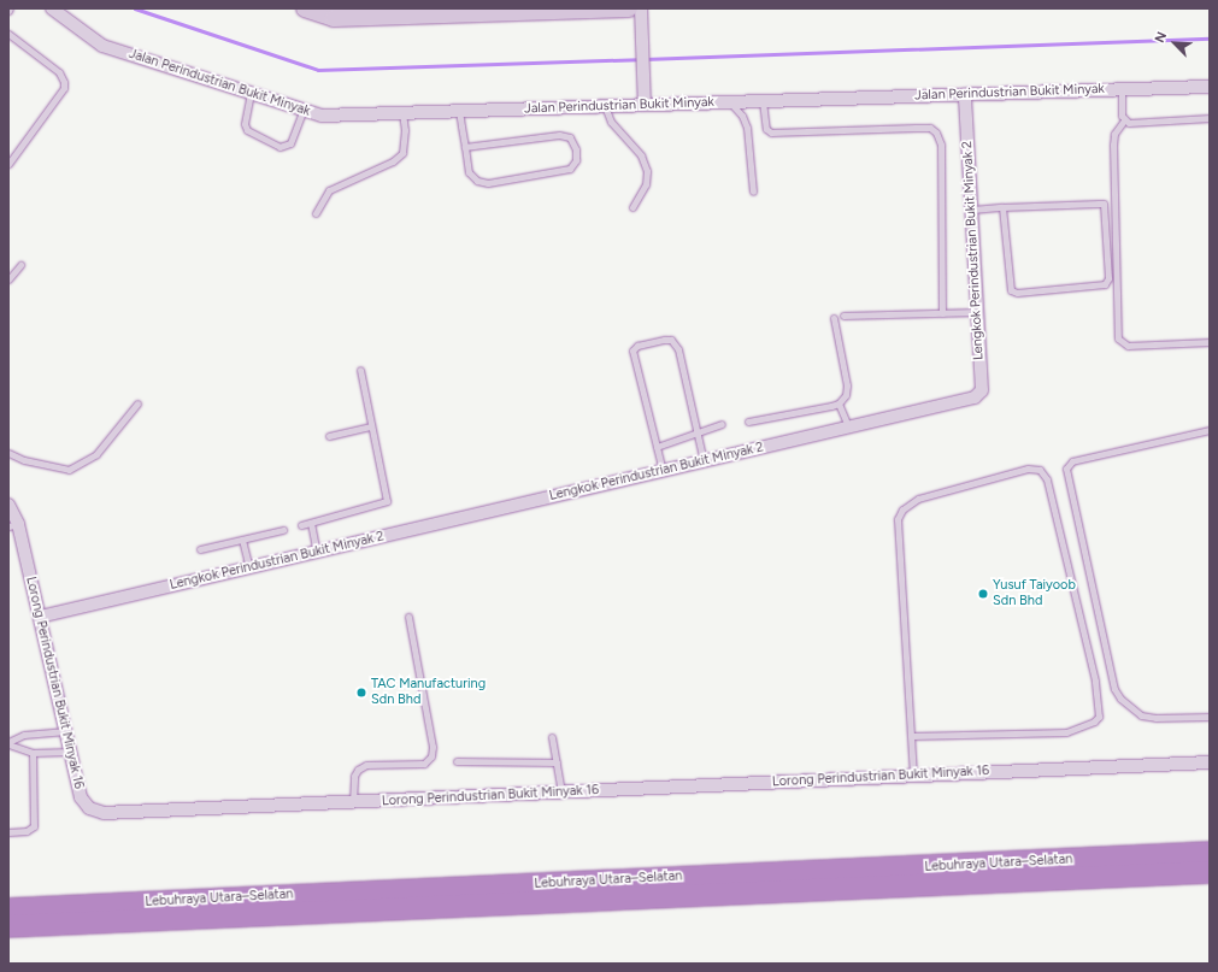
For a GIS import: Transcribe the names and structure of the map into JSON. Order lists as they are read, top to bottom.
{
  "streets": {
    "highway": ["Lebuhraya Utara–Selatan"],
    "street": ["Jalan Perindustrian Bukit Minyak", "Lengkok Perindustrian Bukit Minyak 2", "Lorong Perindustrian Bukit Minyak 16"]
  },
  "crossings": [
    ["Jalan Perindustrian Bukit Minyak", "Lengkok Perindustrian Bukit Minyak 2"],
    ["Lengkok Perindustrian Bukit Minyak 2", "Lorong Perindustrian Bukit Minyak 16"]
  ],
  "places": ["Yusuf Taiyoob Sdn Bhd", "TAC Manufacturing Sdn Bhd"],
  "north": "top left"
}
